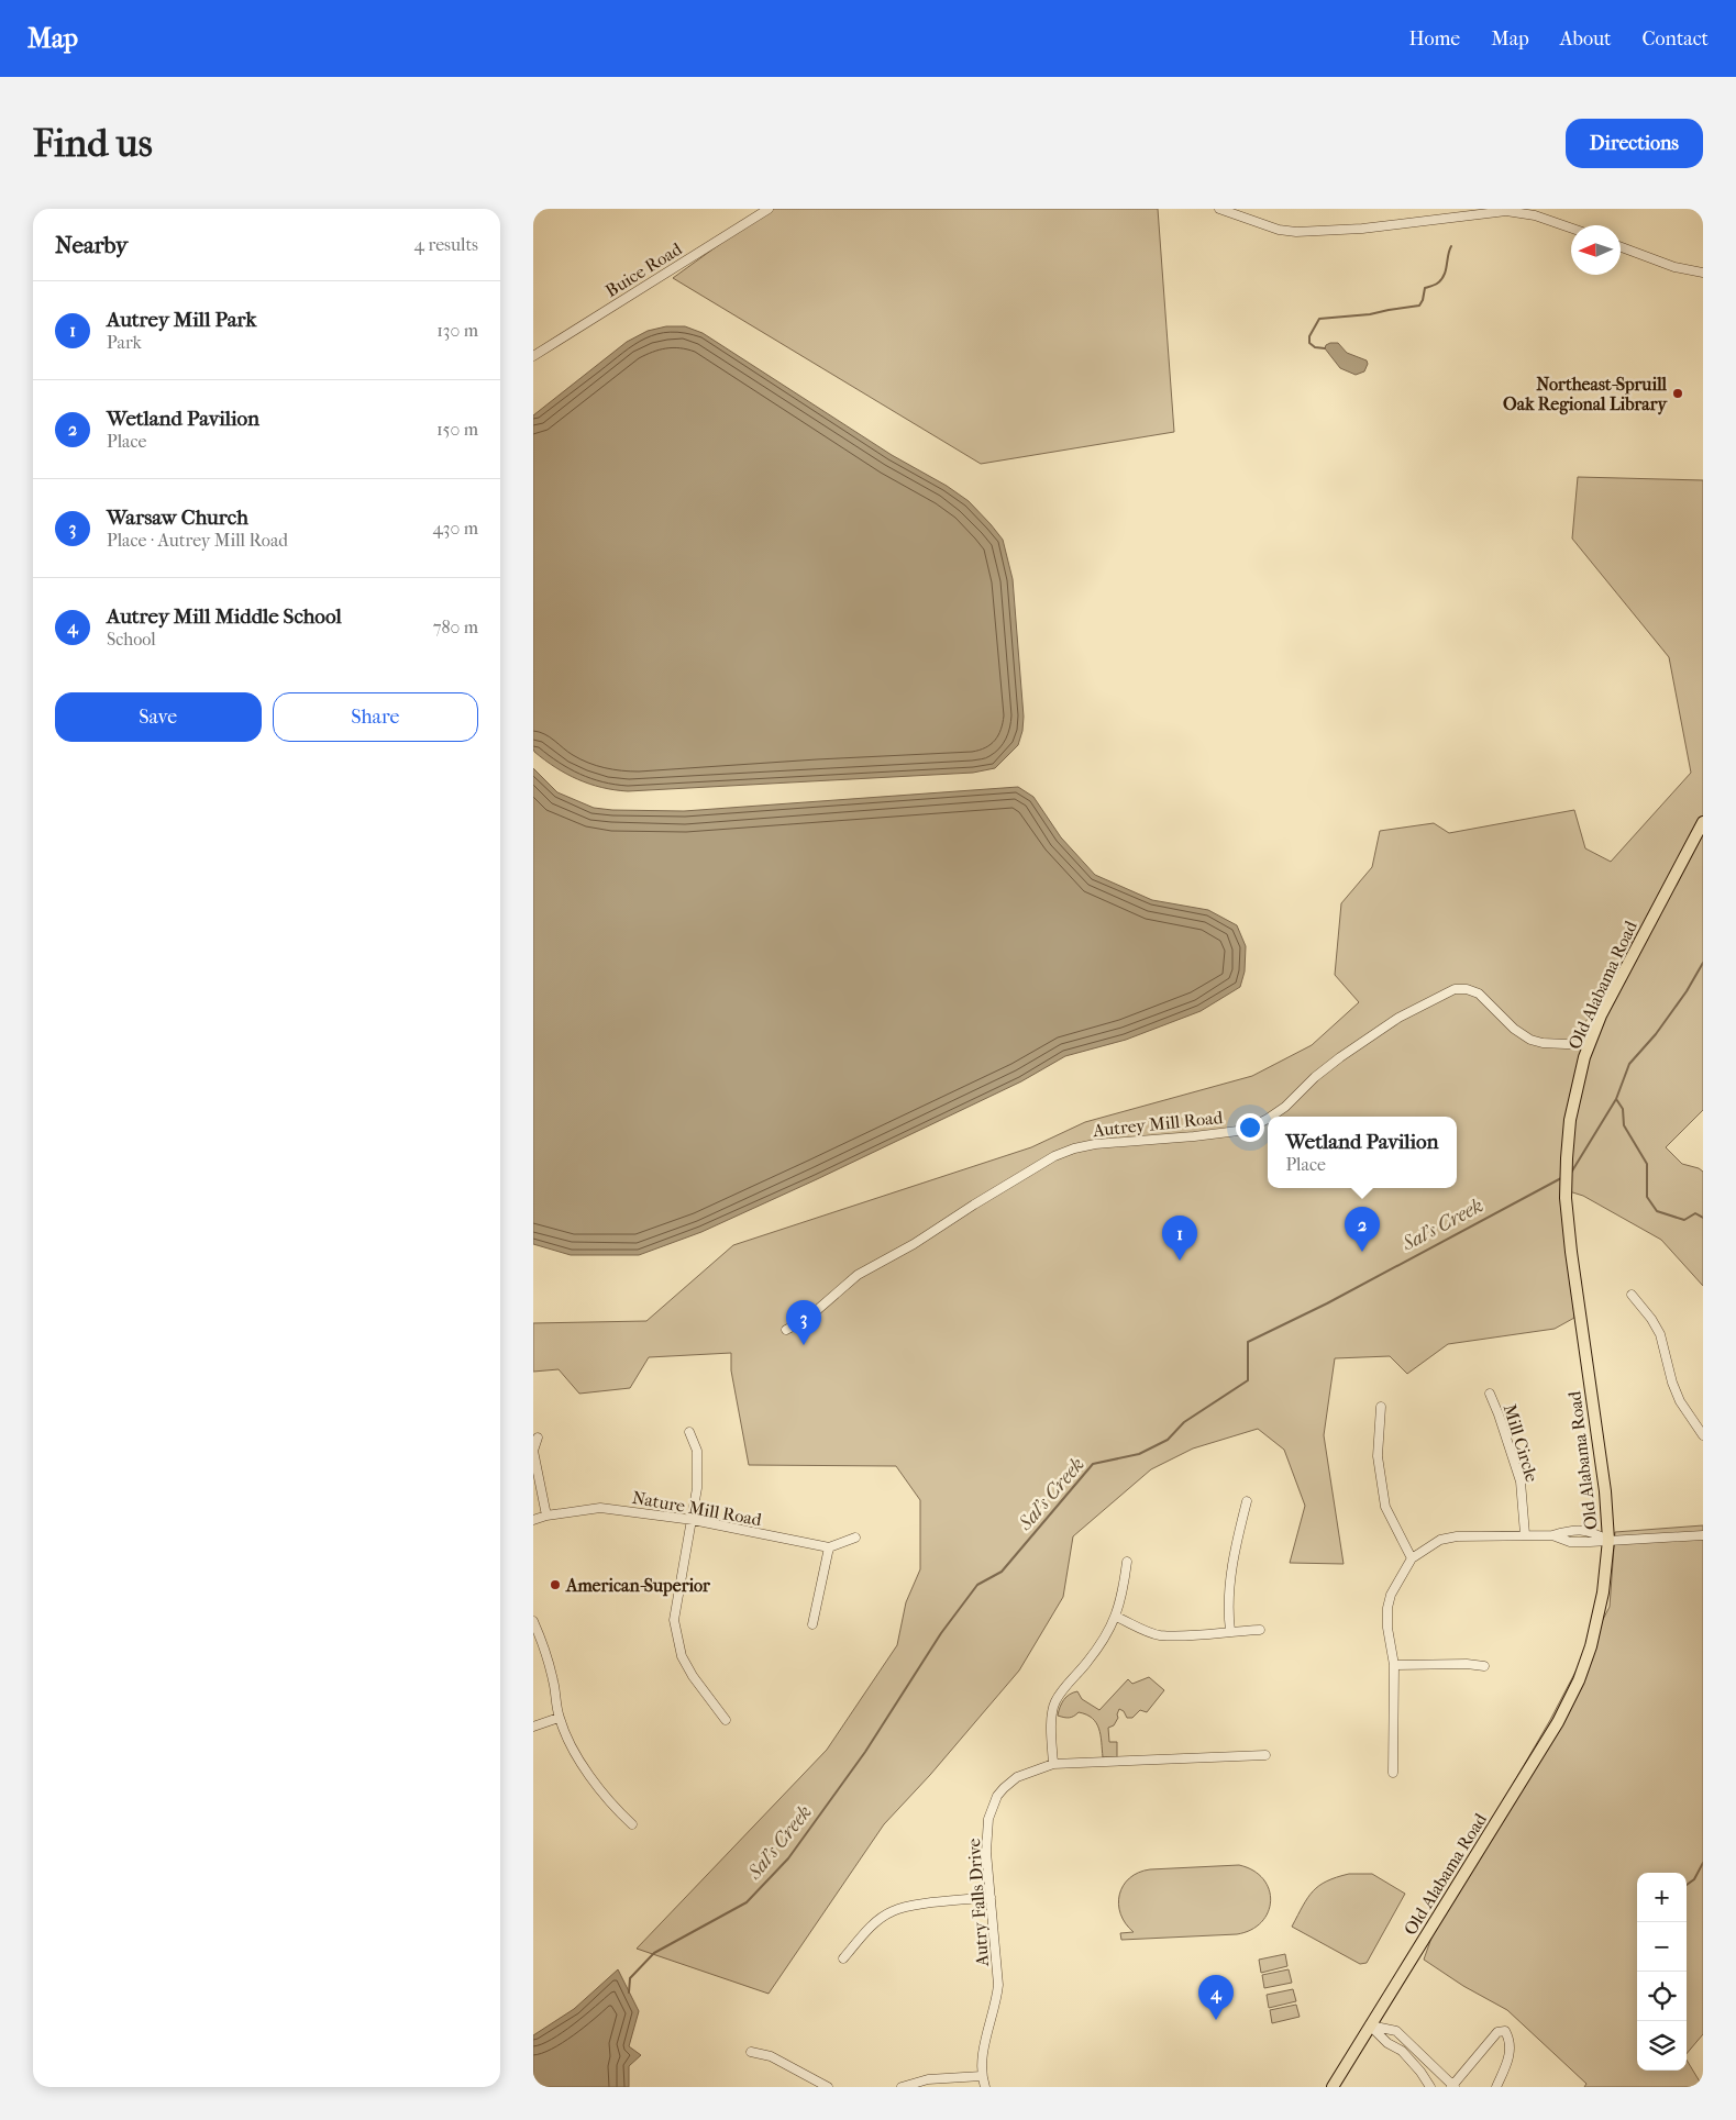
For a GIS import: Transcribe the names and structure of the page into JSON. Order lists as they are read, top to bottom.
{
  "streets": {
    "main road": ["Old Alabama Road"],
    "street": [
      "Buice Road",
      "Autrey Mill Road",
      "Mill Circle",
      "Nature Mill Road",
      "Autry Falls Drive"
    ]
  },
  "crossings": [
    ["Old Alabama Road", "Autrey Mill Road"]
  ],
  "water": ["Sal's Creek"],
  "places": ["Northeast-Spruill Oak Regional Library", "American-Superior"],
  "north": "left",
  "page": {
    "header": "Map",
    "nav": [
      "Home",
      "Map",
      "About",
      "Contact"
    ],
    "buttons": [
      "Directions",
      ["Save", "Share"]
    ],
    "title": "Find us",
    "heading": ["Nearby", "4 results"],
    "list": [
      {
        "mark": "1",
        "name": "Autrey Mill Park",
        "note": "Park",
        "value": "130 m"
      },
      {
        "mark": "2",
        "name": "Wetland Pavilion",
        "note": "Place",
        "value": "150 m"
      },
      {
        "mark": "3",
        "name": "Warsaw Church",
        "note": "Place · Autrey Mill Road",
        "value": "430 m"
      },
      {
        "mark": "4",
        "name": "Autrey Mill Middle School",
        "note": "School",
        "value": "780 m"
      }
    ],
    "popup": ["Wetland Pavilion", "Place"],
    "pins": [
      "2",
      "1",
      "3",
      "4"
    ],
    "map_buttons": ["+", "−"]
  }
}
